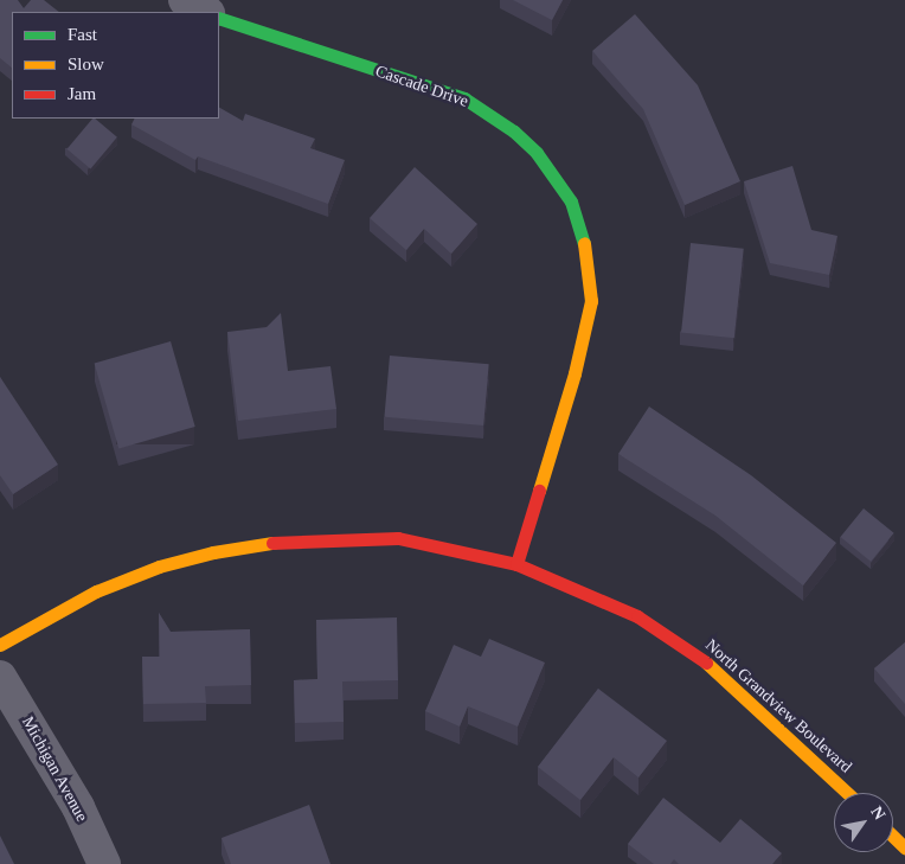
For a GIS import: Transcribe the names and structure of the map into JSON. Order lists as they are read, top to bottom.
{
  "streets": {
    "street": ["Cascade Drive", "North Grandview Boulevard", "Michigan Avenue"]
  },
  "crossings": [
    ["Cascade Drive", "North Grandview Boulevard"]
  ],
  "legend": ["Fast", "Slow", "Jam"],
  "north": "top right"
}
